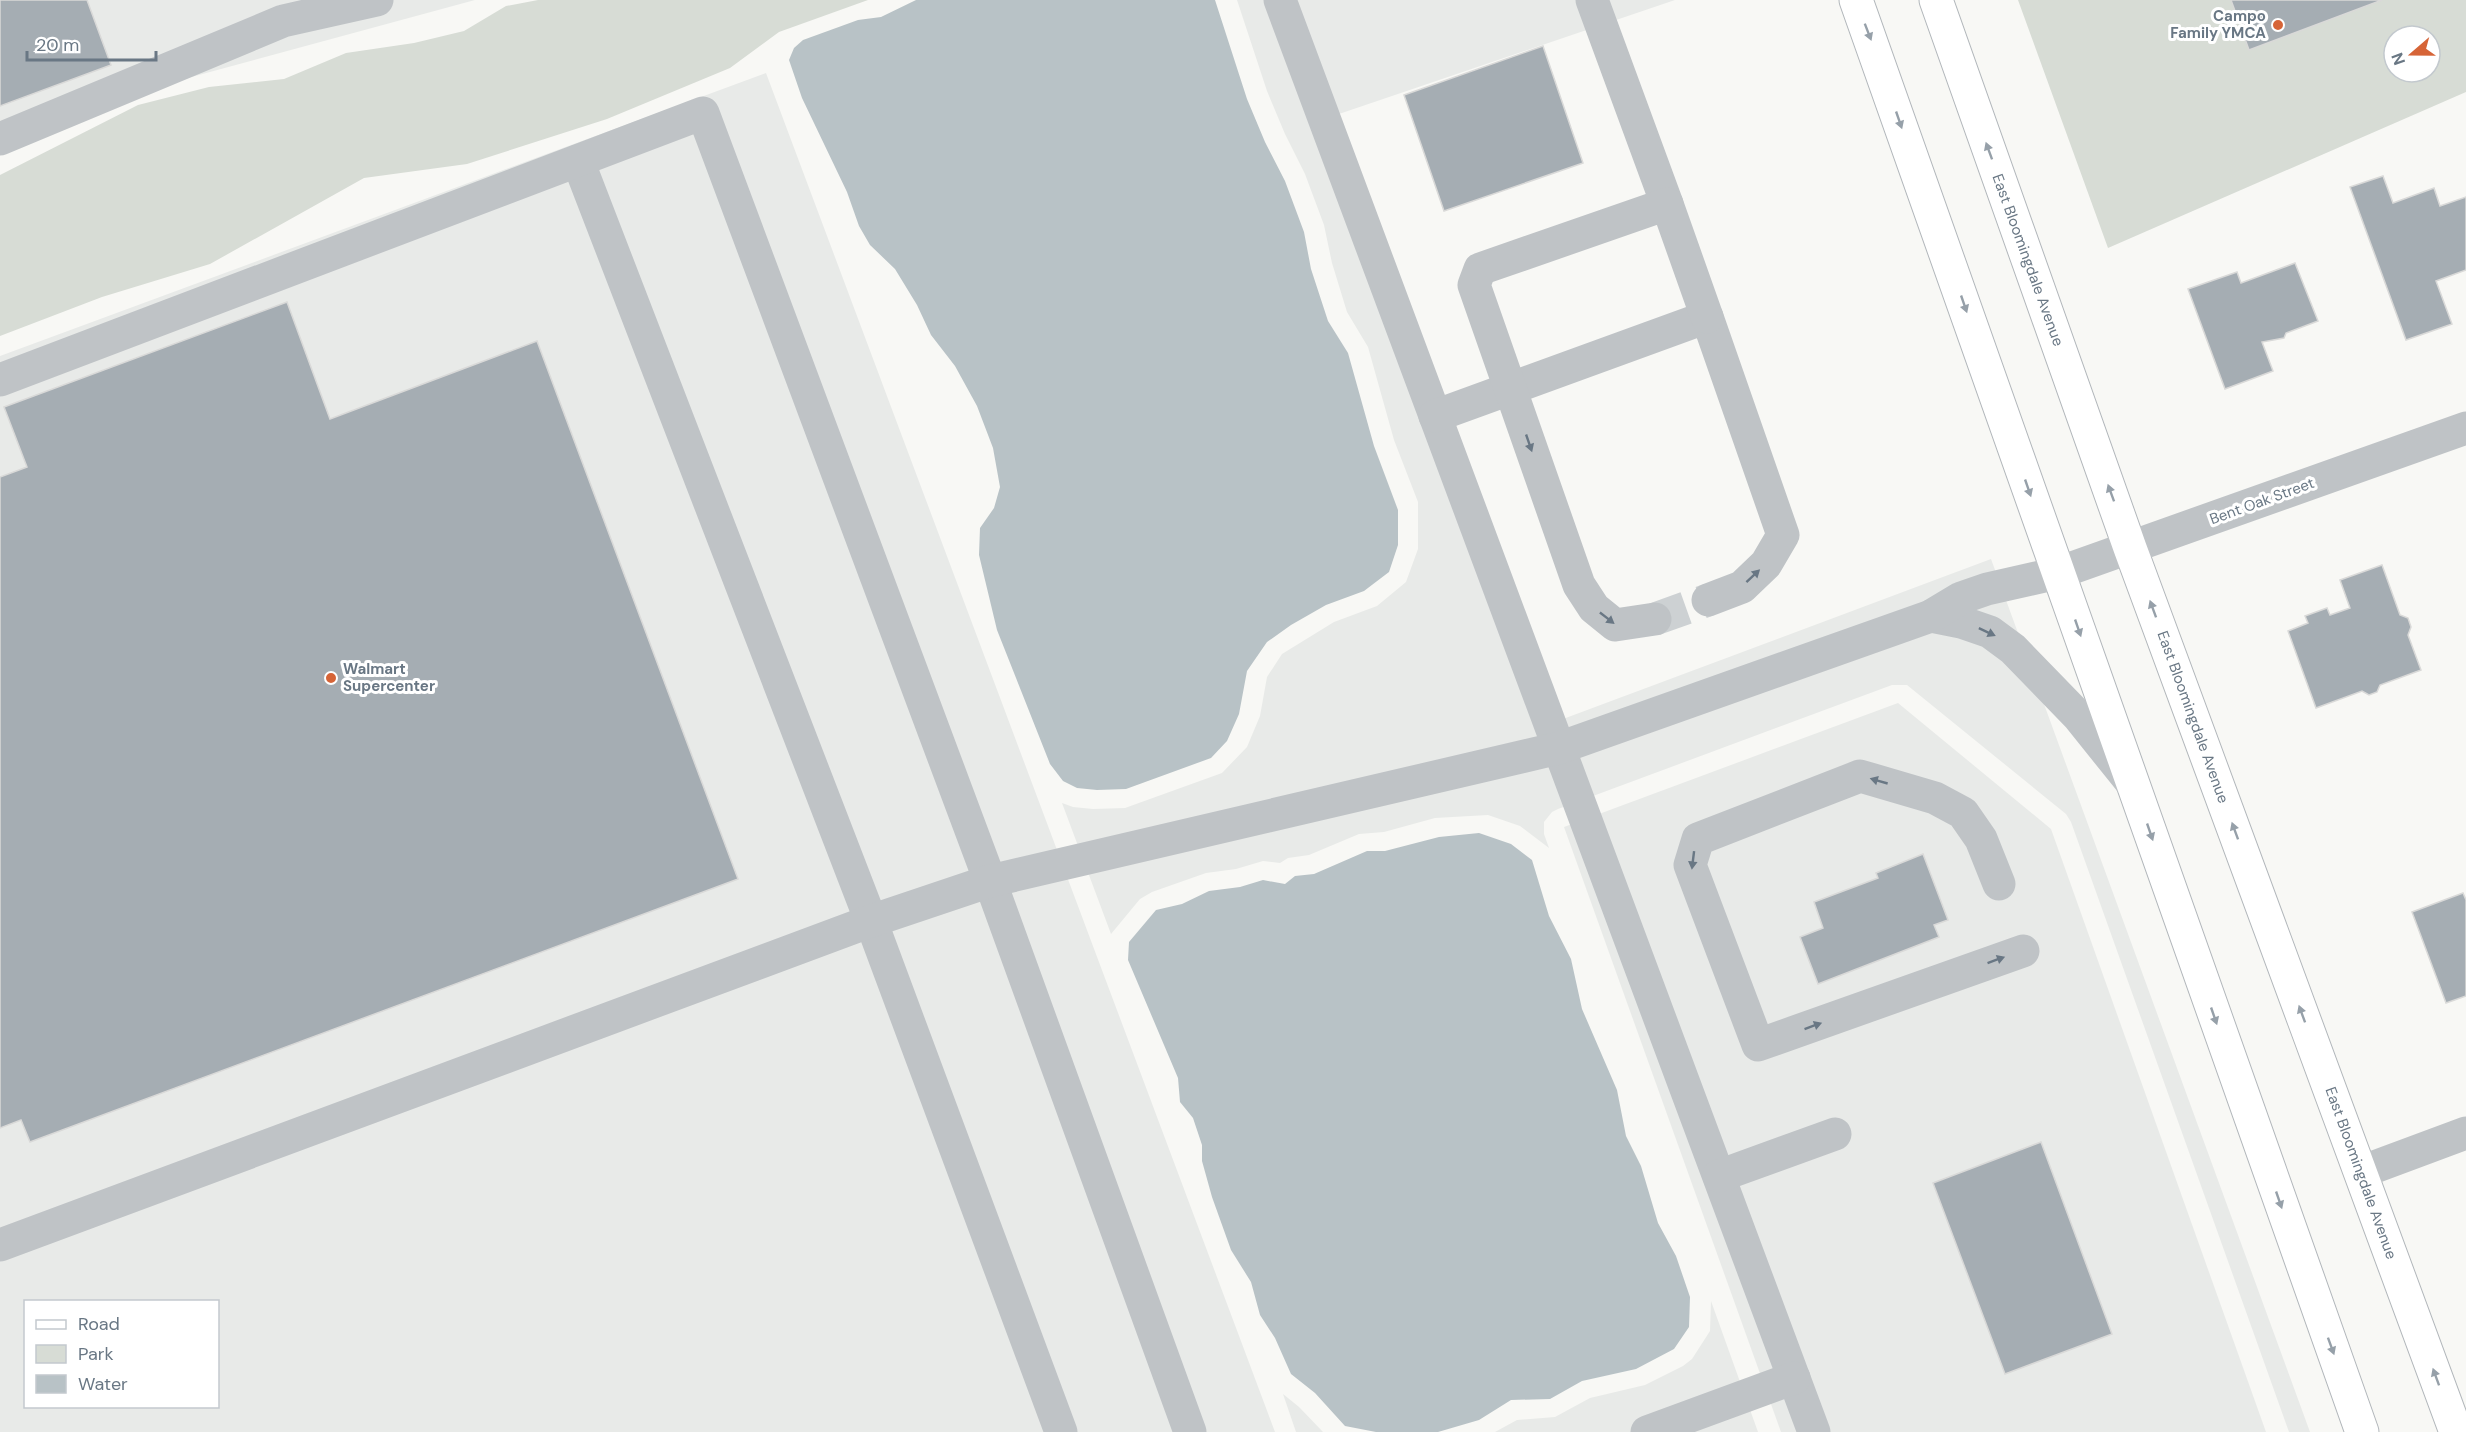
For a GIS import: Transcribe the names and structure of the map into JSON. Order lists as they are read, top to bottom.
{
  "streets": {
    "main road": ["East Bloomingdale Avenue"],
    "street": ["Bent Oak Street"]
  },
  "crossings": [
    ["East Bloomingdale Avenue", "Bent Oak Street"]
  ],
  "places": ["Campo Family YMCA", "Walmart Supercenter"],
  "legend": ["Road", "Park", "Water"],
  "scale_bar": "20 m",
  "north": "left"
}
